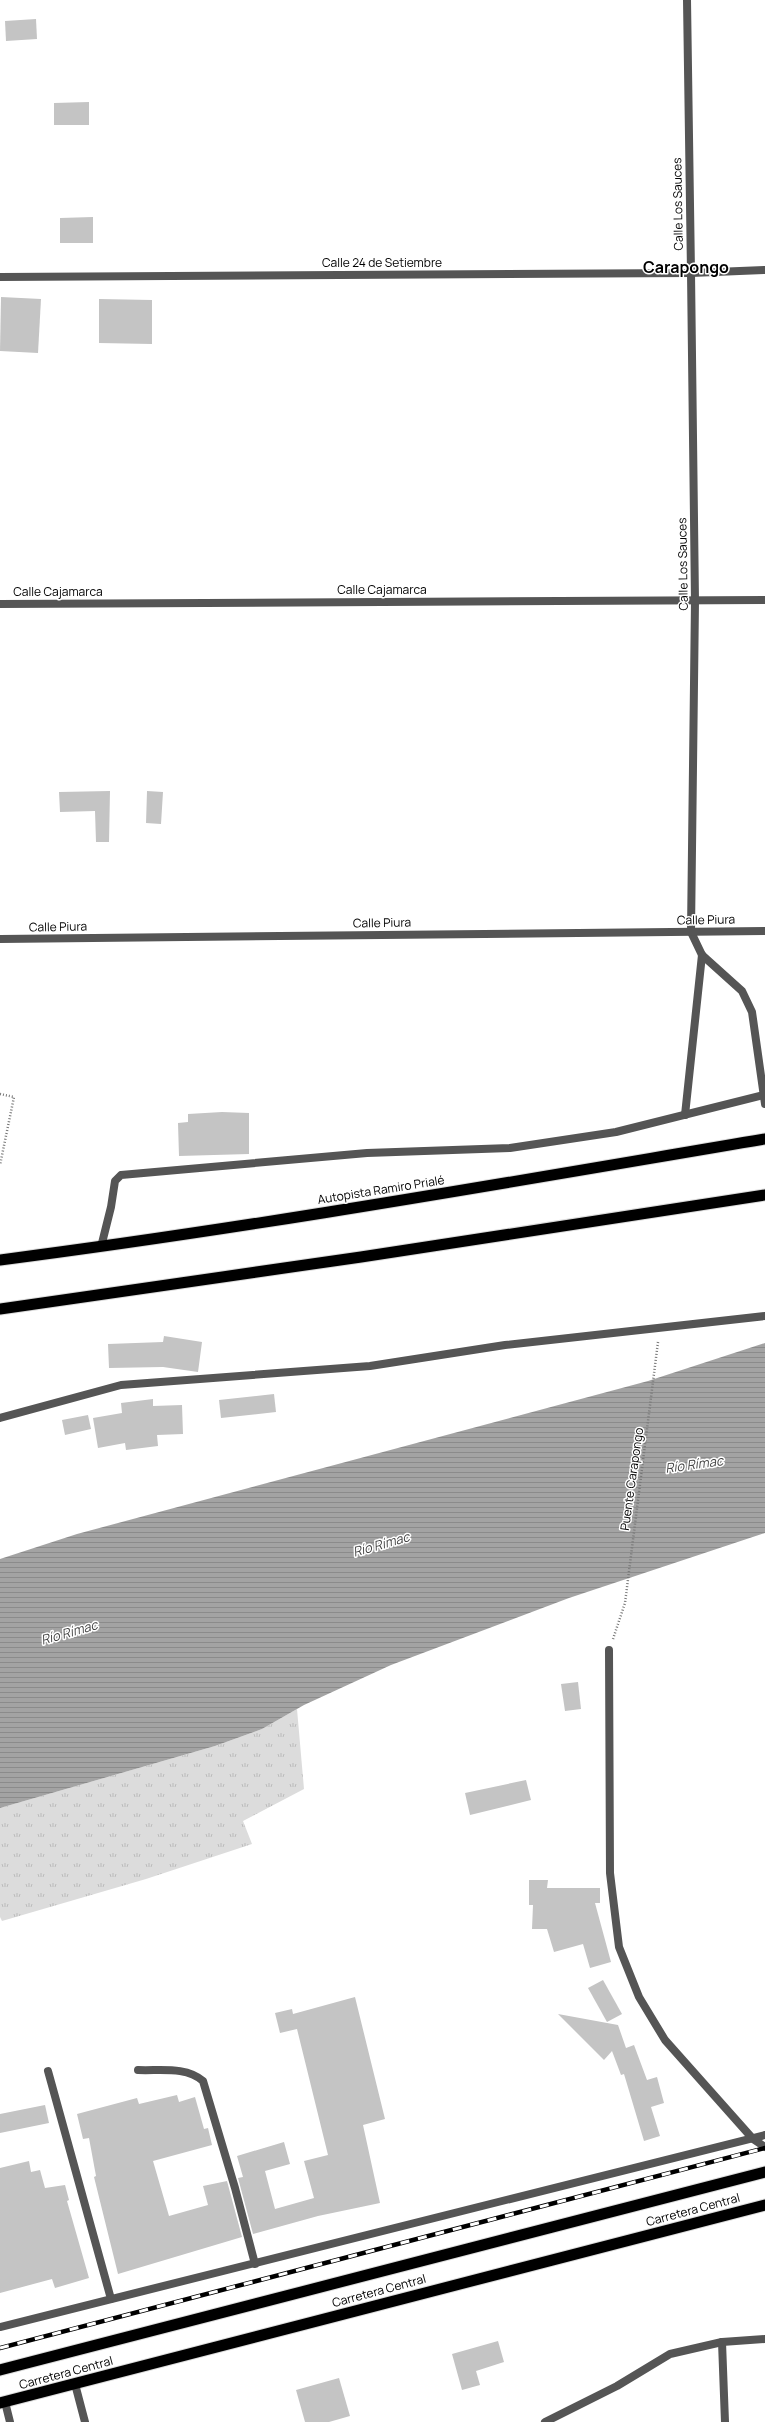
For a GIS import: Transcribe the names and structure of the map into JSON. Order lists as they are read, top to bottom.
{
  "streets": {
    "highway": ["Autopista Ramiro Prialé", "Carretera Central"],
    "street": [
      "Calle Los Sauces",
      "Calle 24 de Setiembre",
      "Calle Cajamarca",
      "Calle Piura"
    ],
    "path": ["Puente Carapongo"]
  },
  "crossings": [
    ["Calle Los Sauces", "Calle 24 de Setiembre"],
    ["Calle Los Sauces", "Calle Cajamarca"],
    ["Calle Los Sauces", "Calle Piura"]
  ],
  "districts": ["Carapongo"],
  "water": ["Río Rímac"]
}
